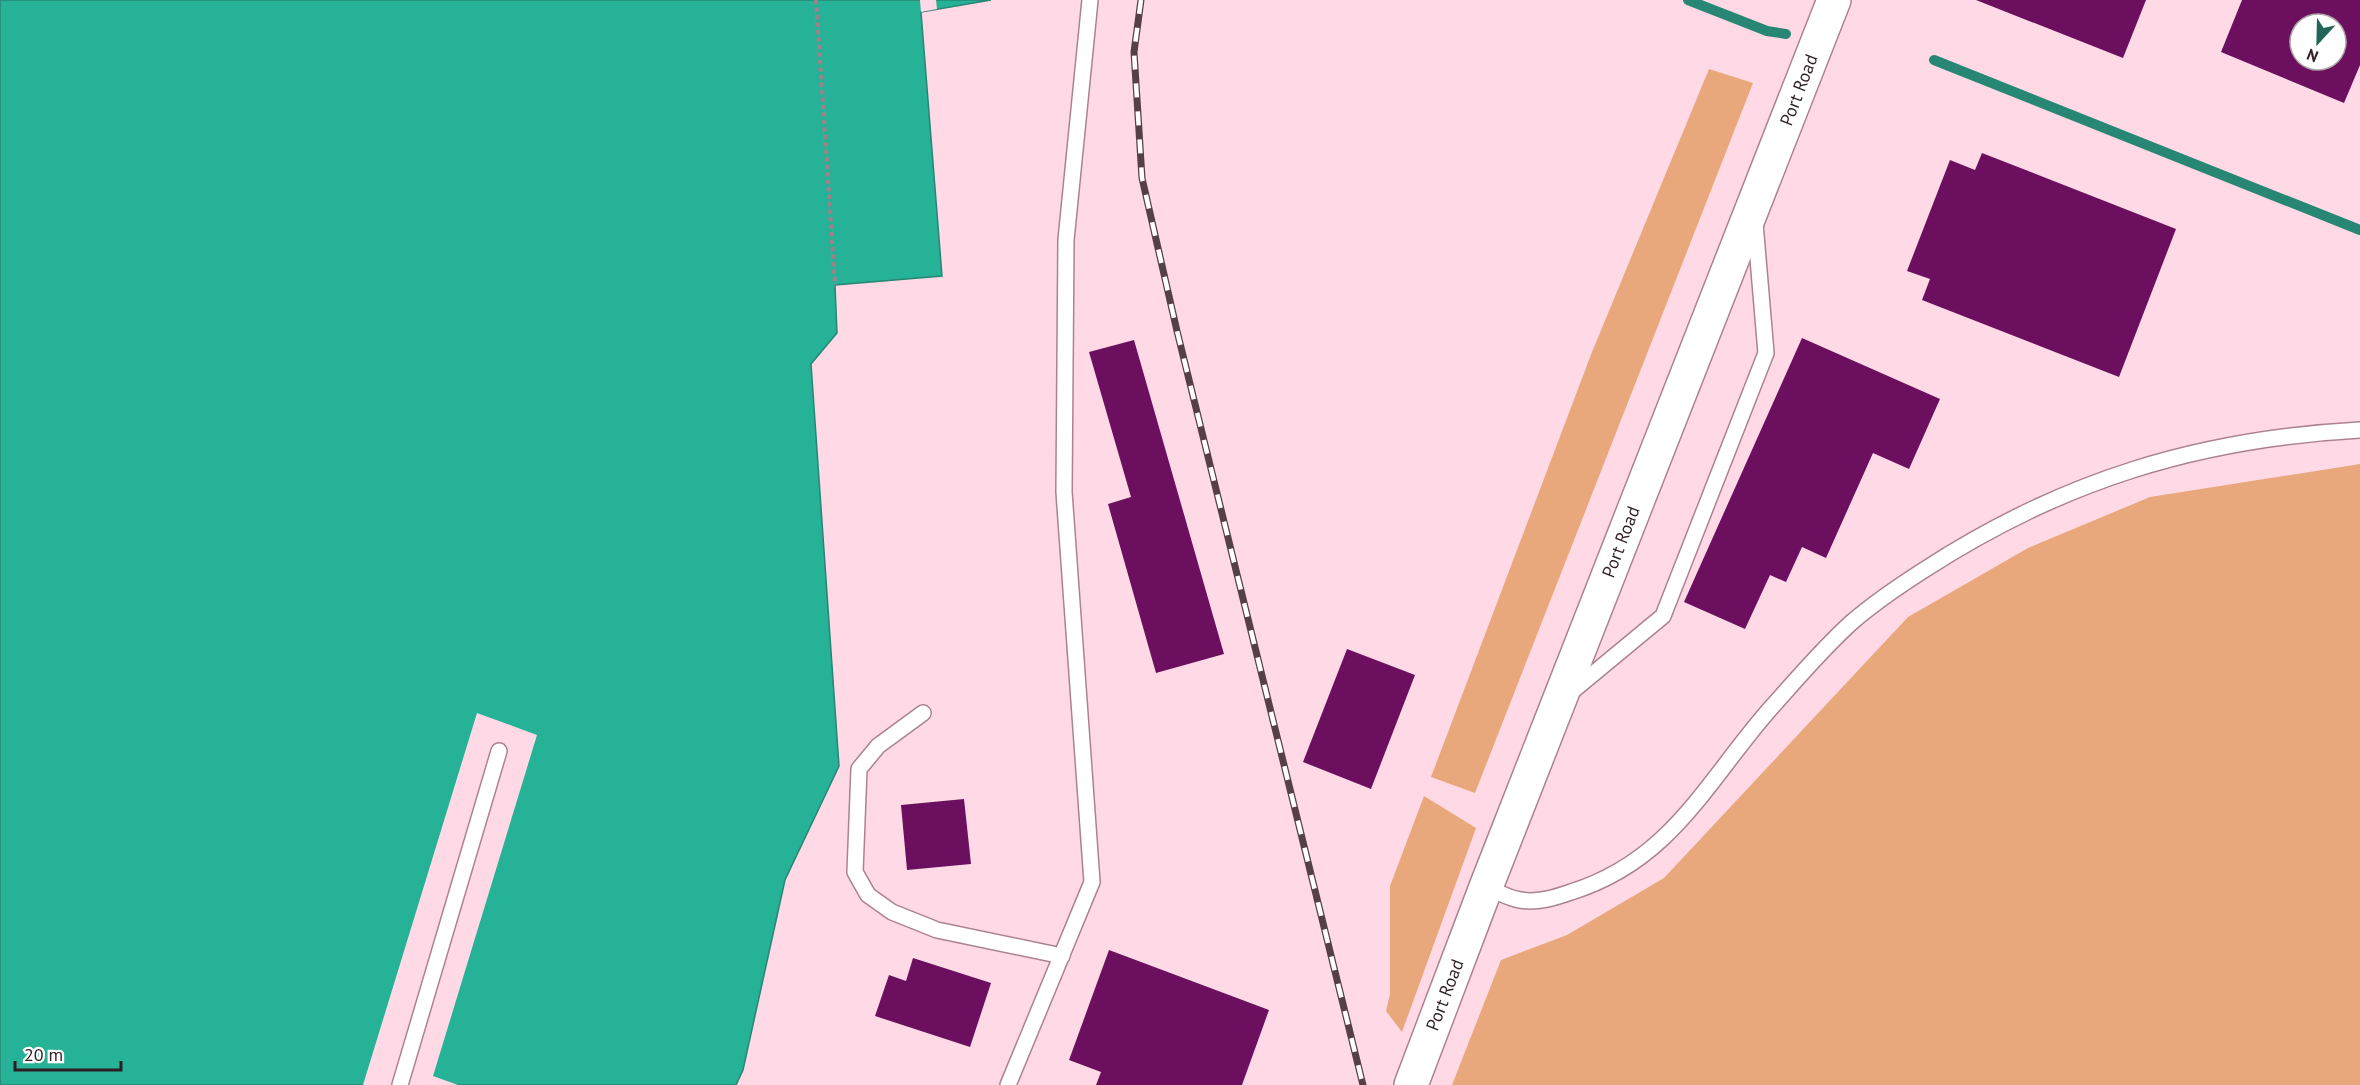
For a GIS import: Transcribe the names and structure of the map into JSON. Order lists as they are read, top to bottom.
{
  "streets": {
    "main road": ["Port Road"]
  },
  "scale_bar": "20 m",
  "north": "bottom"
}
